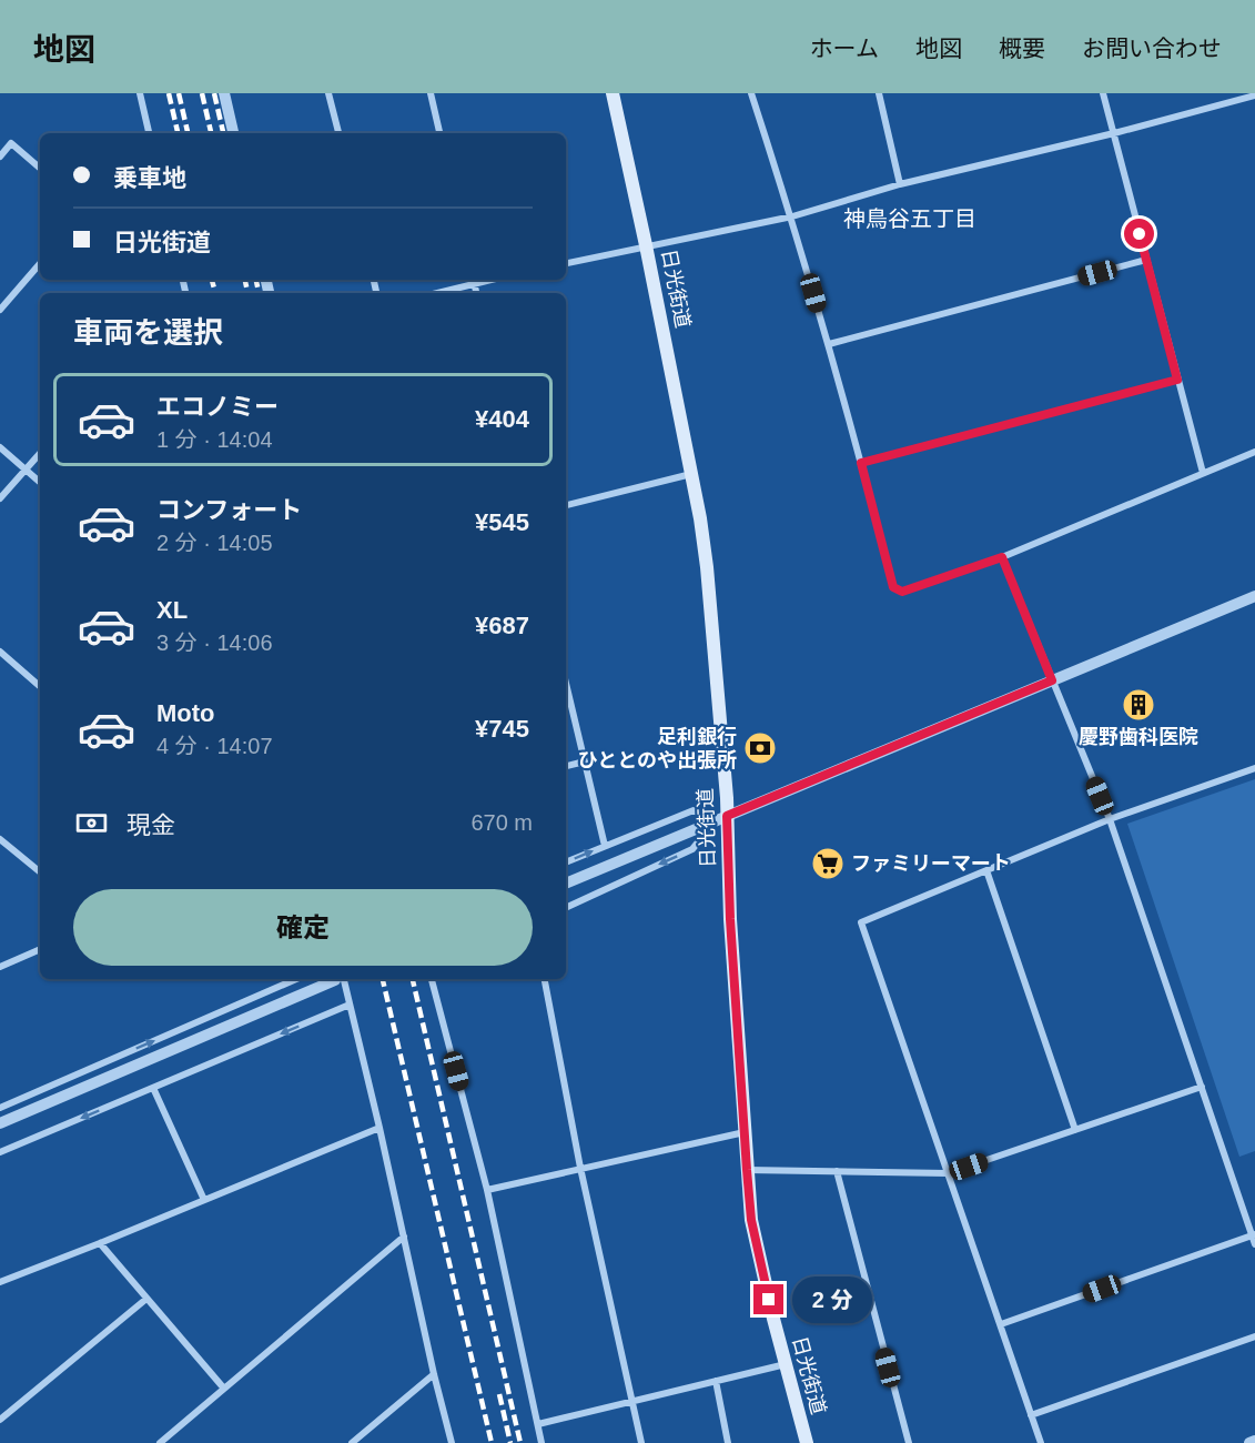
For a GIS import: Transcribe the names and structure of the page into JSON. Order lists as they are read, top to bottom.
{
  "streets": {
    "main road": ["日光街道"]
  },
  "districts": ["神鳥谷五丁目"],
  "places": {
    "building": ["慶野歯科医院"],
    "bank": ["足利銀行 ひととのや出張所"],
    "supermarket": ["ファミリーマート"]
  },
  "page": {
    "header": "地図",
    "nav": [
      "ホーム",
      "地図",
      "概要",
      "お問い合わせ"
    ],
    "banner": ["乗車地", "日光街道"],
    "heading": "車両を選択",
    "list": [
      {
        "name": "エコノミー",
        "note": "1 分 · 14:04",
        "value": "¥404"
      },
      {
        "name": "コンフォート",
        "note": "2 分 · 14:05",
        "value": "¥545"
      },
      {
        "name": "XL",
        "note": "3 分 · 14:06",
        "value": "¥687"
      },
      {
        "name": "Moto",
        "note": "4 分 · 14:07",
        "value": "¥745"
      }
    ],
    "pay": ["現金", "670 m"],
    "buttons": "確定",
    "bubble": "2 分"
  }
}
